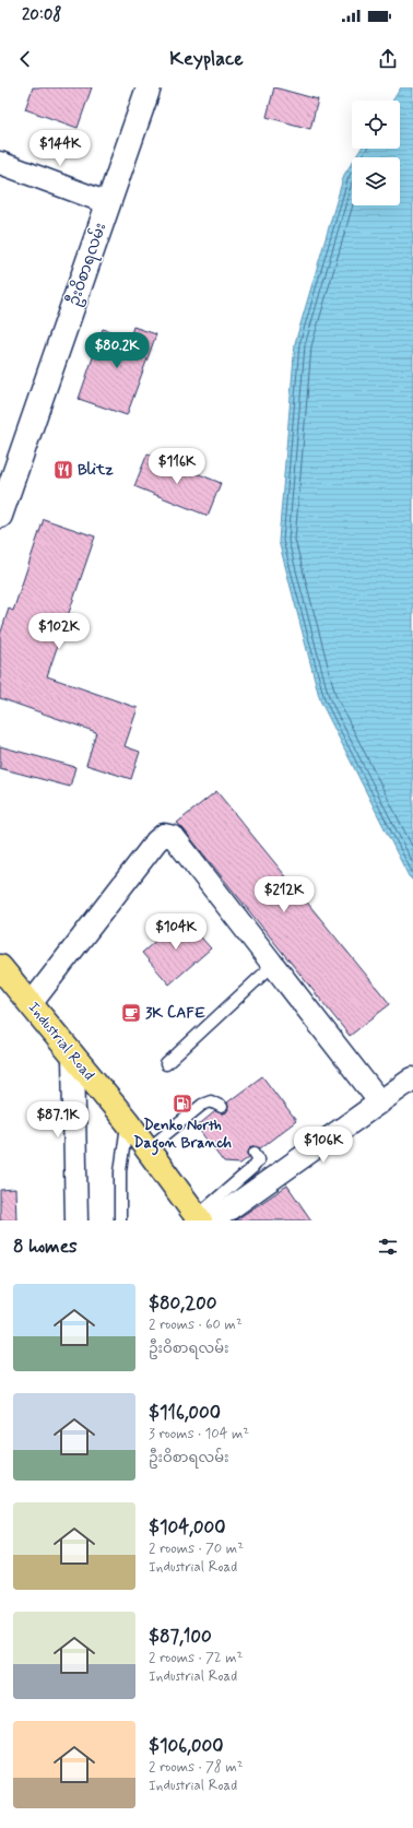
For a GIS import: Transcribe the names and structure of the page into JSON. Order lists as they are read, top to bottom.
{
  "streets": {
    "main road": ["ဦးဝိစာရလမ်း", "Industrial Road"]
  },
  "places": {
    "restaurant": ["Blitz"],
    "cafe": ["3K CAFE"],
    "fuel station": ["Denko North Dagon Branch"]
  },
  "page": {
    "status": "20:08",
    "header": "Keyplace",
    "price": [
      "$144K",
      "$80.2K",
      "$116K",
      "$102K",
      "$212K",
      "$104K",
      "$87.1K",
      "$106K"
    ],
    "heading": "8 homes",
    "list": [
      {
        "name": "$80,200",
        "note": "2 rooms · 60 m² · ဦးဝိစာရလမ်း"
      },
      {
        "name": "$116,000",
        "note": "3 rooms · 104 m² · ဦးဝိစာရလမ်း"
      },
      {
        "name": "$104,000",
        "note": "2 rooms · 70 m² · Industrial Road"
      },
      {
        "name": "$87,100",
        "note": "2 rooms · 72 m² · Industrial Road"
      },
      {
        "name": "$106,000",
        "note": "2 rooms · 78 m² · Industrial Road"
      }
    ]
  }
}
